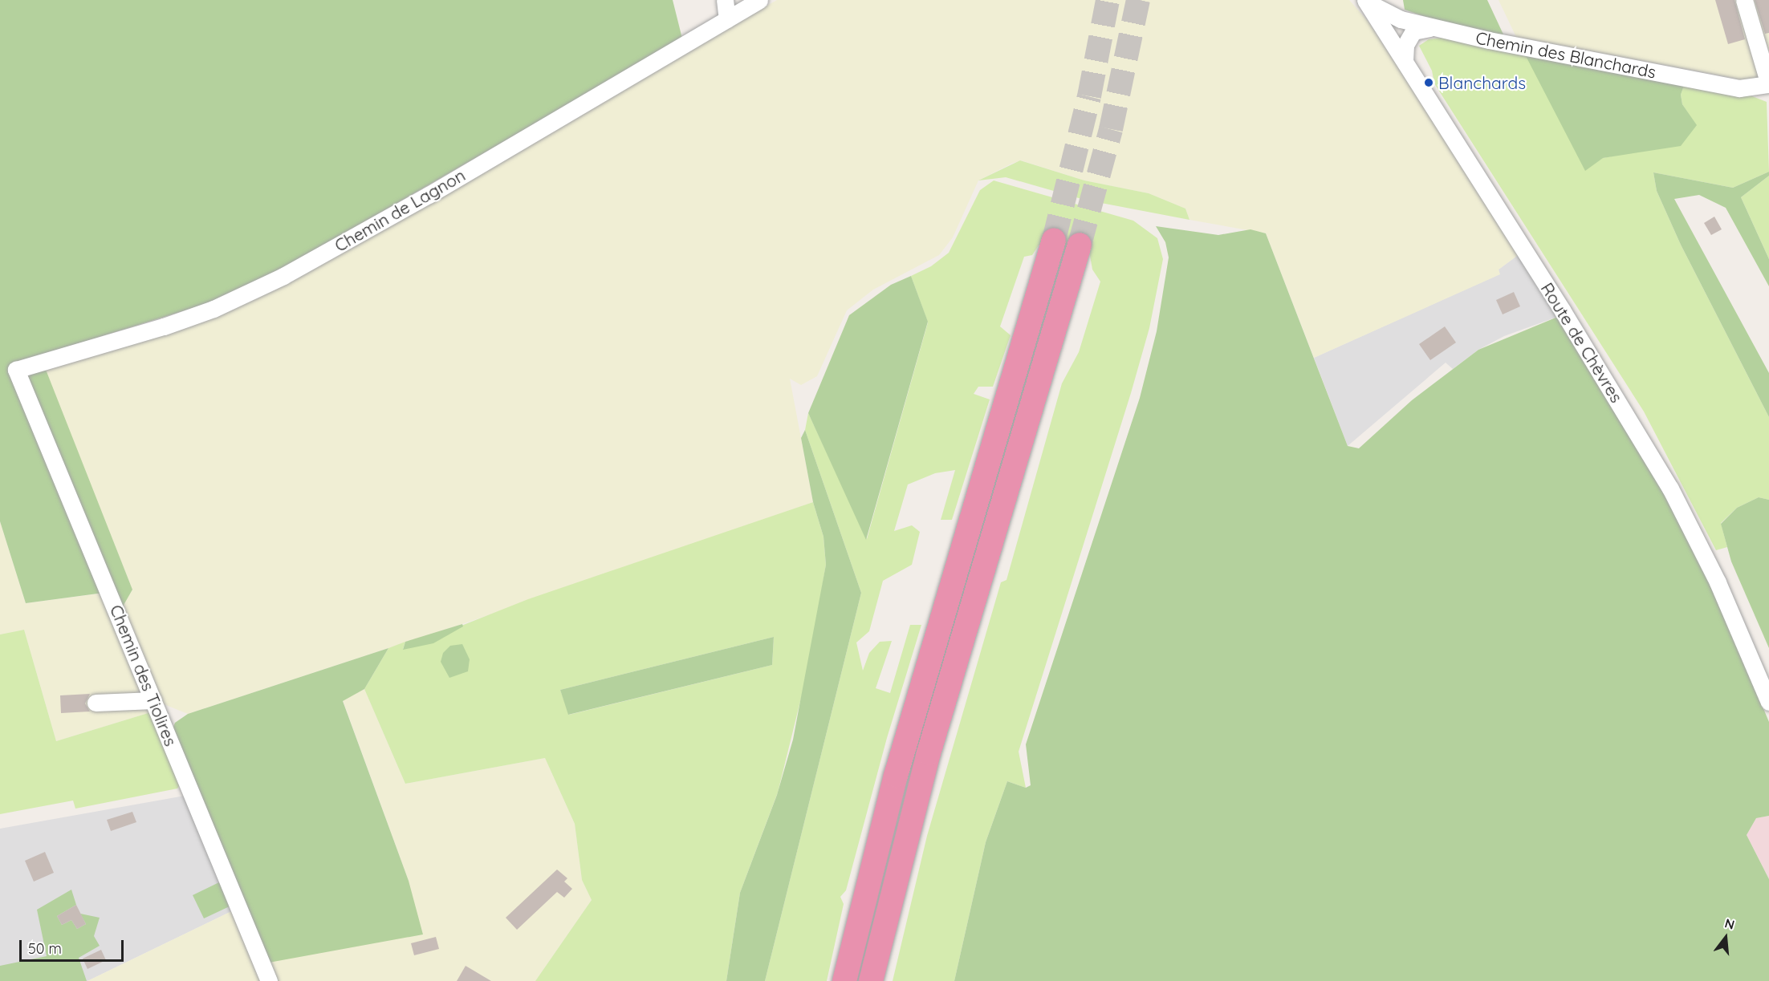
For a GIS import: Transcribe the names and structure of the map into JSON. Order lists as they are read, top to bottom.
{
  "streets": {
    "street": [
      "Chemin des Blanchards",
      "Chemin de Lagnon",
      "Route de Chèvres",
      "Chemin des Tiolires"
    ]
  },
  "crossings": [
    ["Chemin des Blanchards", "Route de Chèvres"],
    ["Chemin de Lagnon", "Chemin des Tiolires"]
  ],
  "places": ["Blanchards"],
  "scale_bar": "50 m",
  "north": "top"
}
